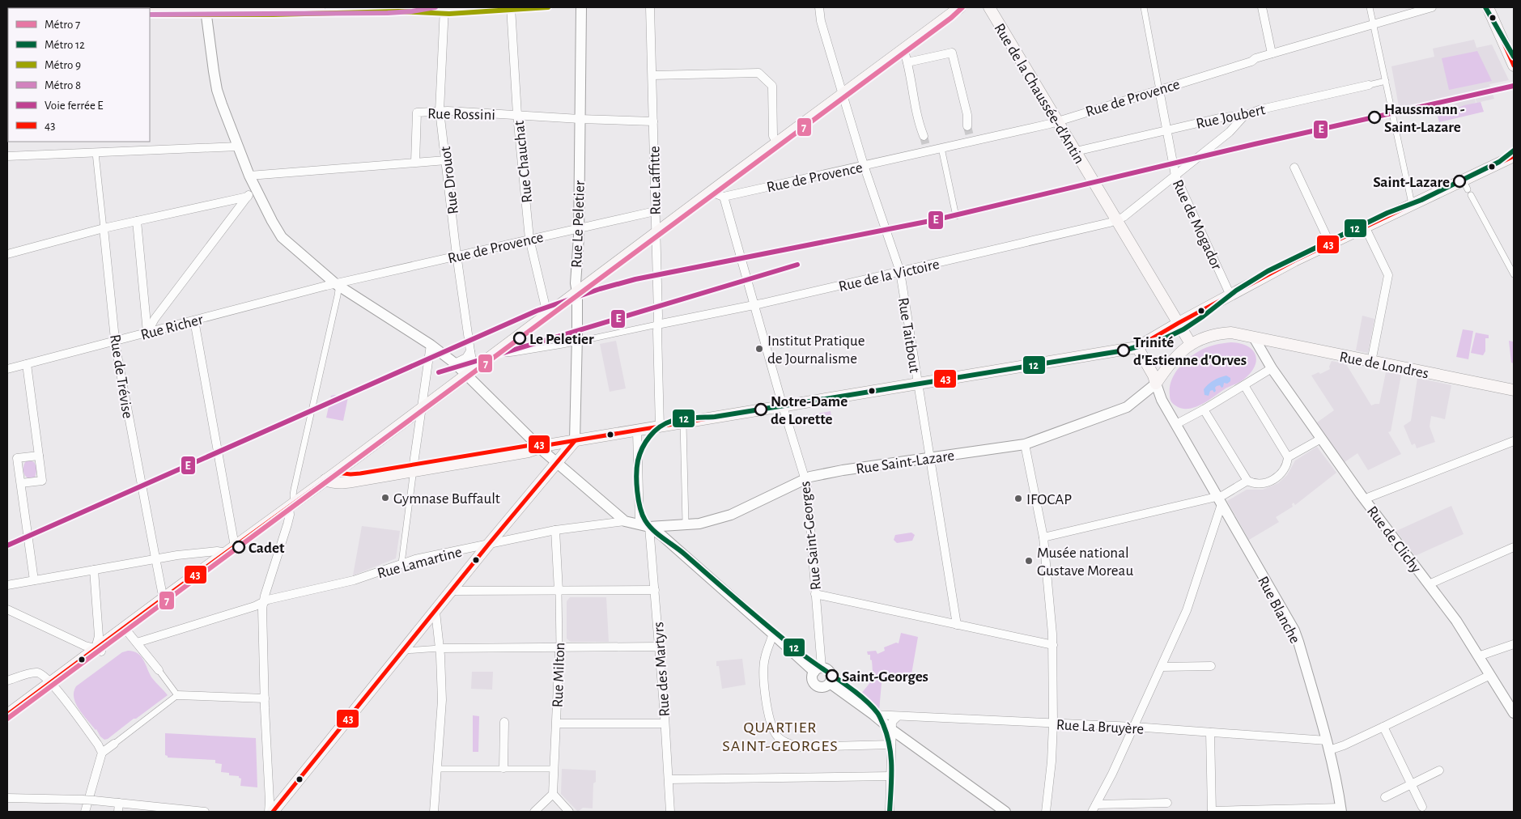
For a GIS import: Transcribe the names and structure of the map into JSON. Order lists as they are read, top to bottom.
{
  "streets": {
    "main road": ["Rue de la Chaussée-d'Antin", "Rue de Londres"],
    "street": [
      "Rue de Provence",
      "Rue Rossini",
      "Rue Joubert",
      "Rue Chauchat",
      "Rue Drouot",
      "Rue Laffitte",
      "Rue Le Peletier",
      "Rue de Mogador",
      "Rue de la Victoire",
      "Rue Richer",
      "Rue Taitbout",
      "Rue de Trévise",
      "Rue Saint-Lazare",
      "Rue Saint-Georges",
      "Rue de Clichy",
      "Rue Lamartine",
      "Rue Blanche",
      "Rue des Martyrs",
      "Rue Milton",
      "Rue La Bruyère"
    ]
  },
  "crossings": [
    ["Rue de la Chaussée-d'Antin", "Rue de Provence"],
    ["Rue de la Chaussée-d'Antin", "Rue Joubert"],
    ["Rue de la Chaussée-d'Antin", "Rue de la Victoire"],
    ["Rue de la Chaussée-d'Antin", "Rue de Londres"],
    ["Rue de Provence", "Rue Chauchat"],
    ["Rue de Provence", "Rue Drouot"],
    ["Rue de Provence", "Rue Laffitte"],
    ["Rue de Provence", "Rue Le Peletier"],
    ["Rue de Provence", "Rue de Mogador"],
    ["Rue de Provence", "Rue Richer"],
    ["Rue de Provence", "Rue Taitbout"],
    ["Rue de Provence", "Rue Saint-Georges"],
    ["Rue Rossini", "Rue Chauchat"],
    ["Rue Rossini", "Rue Drouot"],
    ["Rue Rossini", "Rue Laffitte"],
    ["Rue Rossini", "Rue Le Peletier"],
    ["Rue Joubert", "Rue de Mogador"],
    ["Rue Joubert", "Rue de la Victoire"],
    ["Rue Laffitte", "Rue de la Victoire"],
    ["Rue Le Peletier", "Rue de la Victoire"],
    ["Rue de Mogador", "Rue de la Victoire"],
    ["Rue de la Victoire", "Rue Taitbout"],
    ["Rue de la Victoire", "Rue Saint-Georges"],
    ["Rue Richer", "Rue de Trévise"],
    ["Rue Taitbout", "Rue Saint-Lazare"],
    ["Rue de Londres", "Rue de Clichy"],
    ["Rue Saint-Lazare", "Rue Saint-Georges"],
    ["Rue Saint-Lazare", "Rue Blanche"],
    ["Rue Saint-Lazare", "Rue des Martyrs"],
    ["Rue Lamartine", "Rue Milton"],
    ["Rue Blanche", "Rue La Bruyère"]
  ],
  "districts": ["QUARTIER SAINT-GEORGES"],
  "places": [
    "Haussmann - Saint-Lazare",
    "Saint-Lazare",
    "Le Peletier",
    "Institut Pratique de Journalisme",
    "Trinité d'Estienne d'Orves",
    "Notre-Dame de Lorette",
    "Gymnase Buffault",
    "IFOCAP",
    "Cadet",
    "Musée national Gustave Moreau",
    "Saint-Georges"
  ],
  "lines": [
    "metro line 7",
    "metro line 12",
    "metro line 9",
    "metro line 8",
    "transit line 43",
    "rail line E"
  ],
  "legend": [
    "Métro 7",
    "Métro 12",
    "Métro 9",
    "Métro 8",
    "Voie ferrée E",
    "43"
  ]
}
